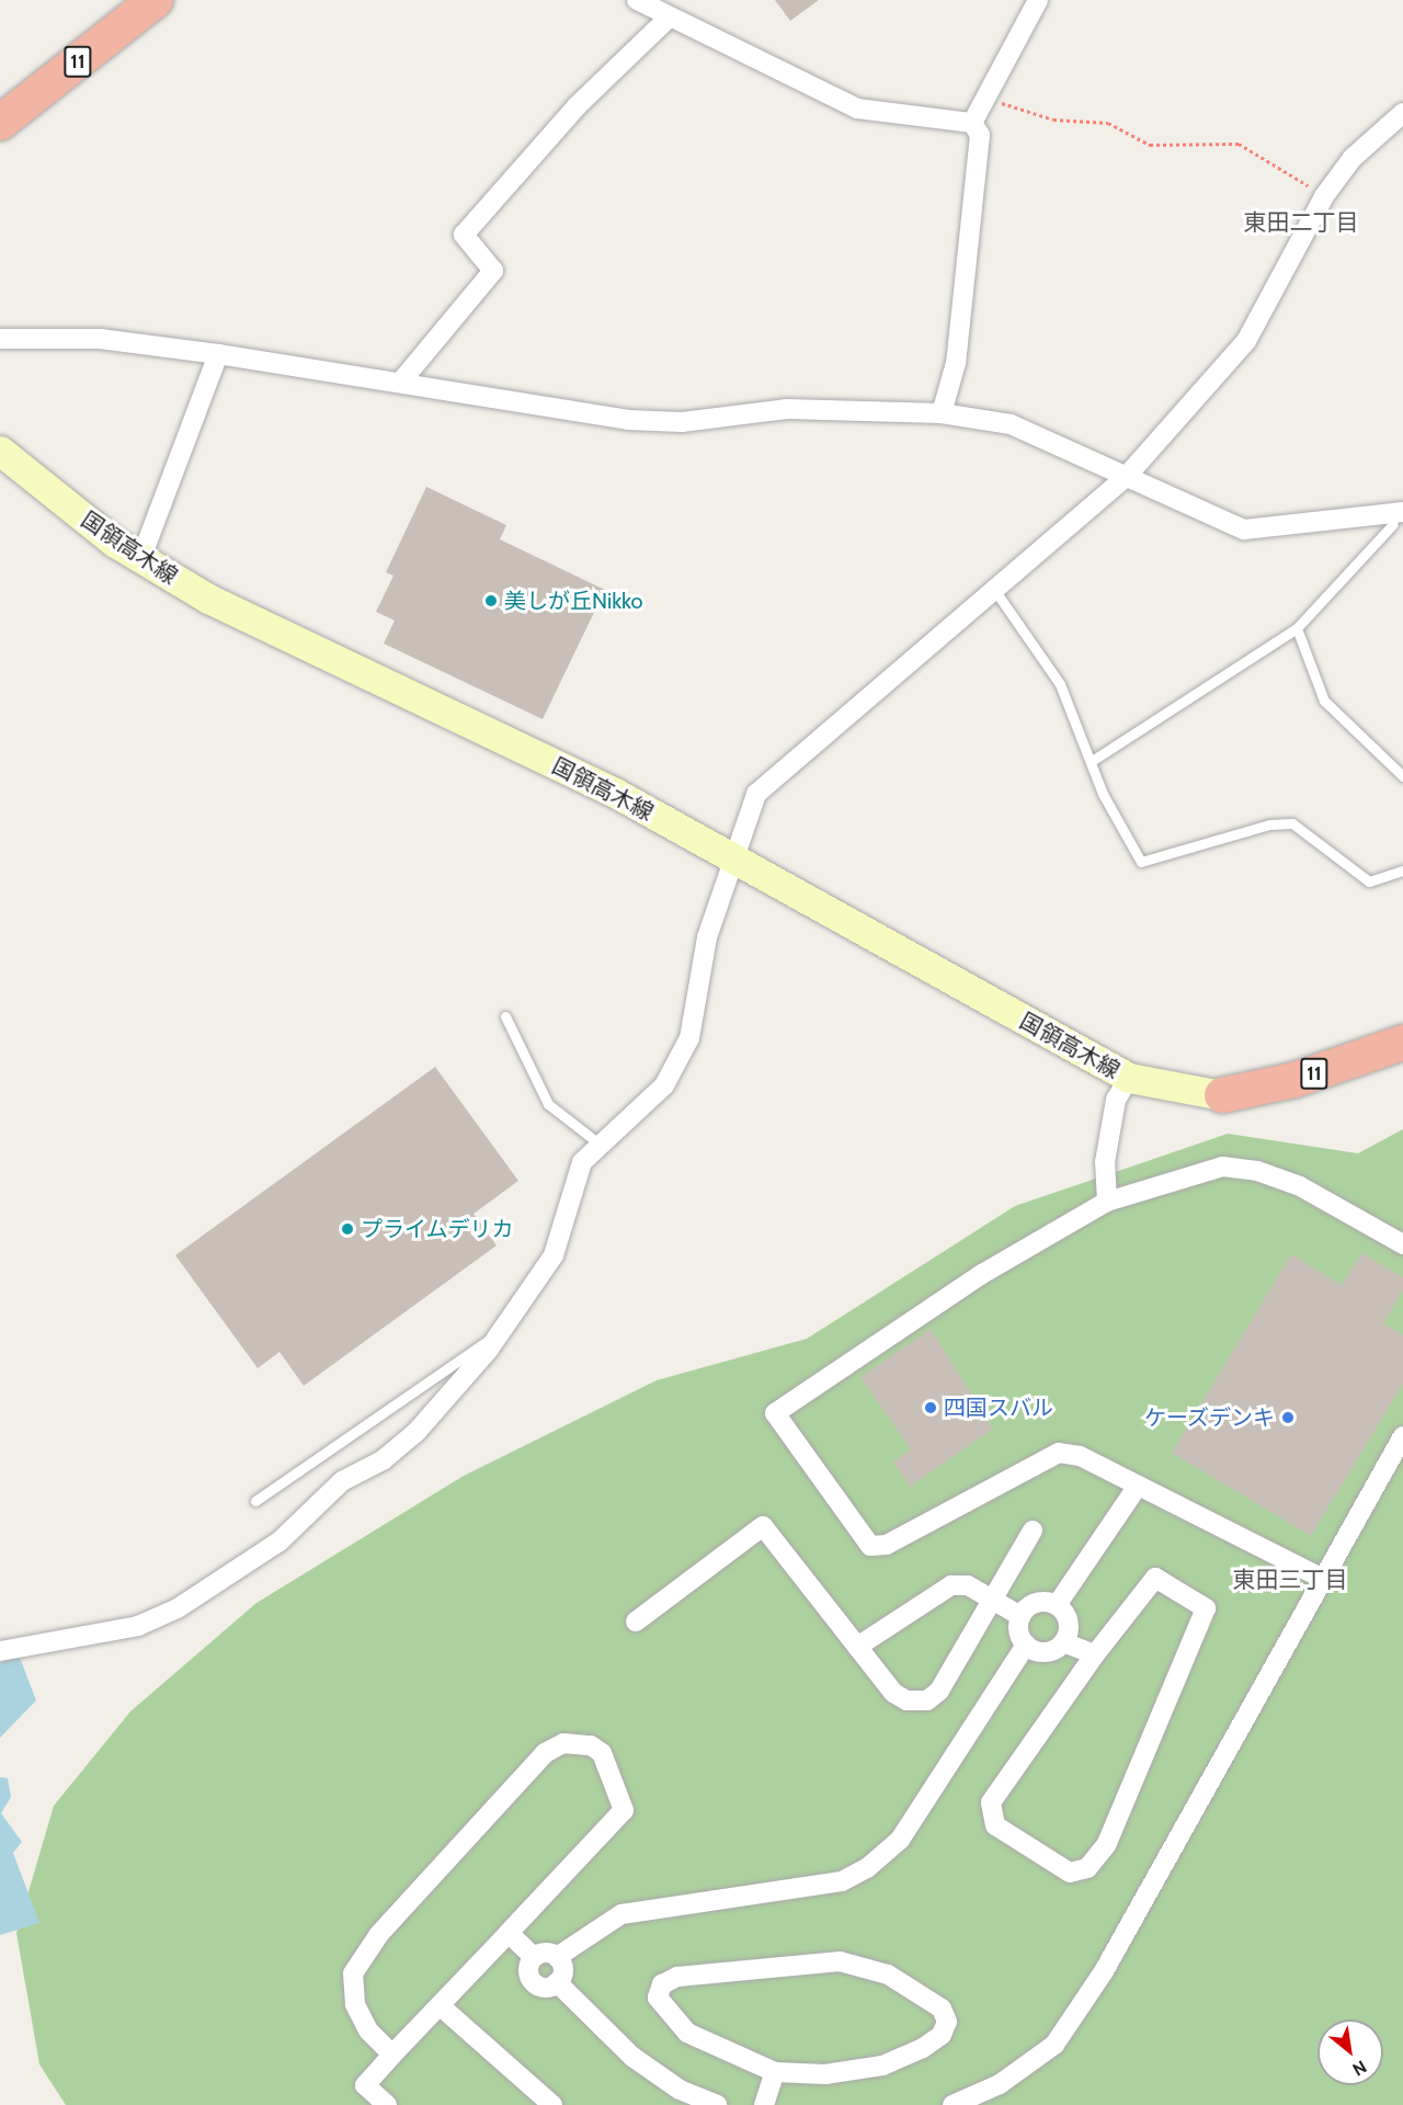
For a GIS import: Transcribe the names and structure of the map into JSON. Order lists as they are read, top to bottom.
{
  "streets": {
    "highway": ["11"],
    "main road": ["国領高木線"]
  },
  "crossings": [
    ["11", "国領高木線"]
  ],
  "districts": ["東田二丁目", "東田三丁目"],
  "places": [
    "美しが丘Nikko",
    "プライムデリカ",
    "四国スバル",
    "ケーズデンキ"
  ],
  "north": "bottom right"
}
